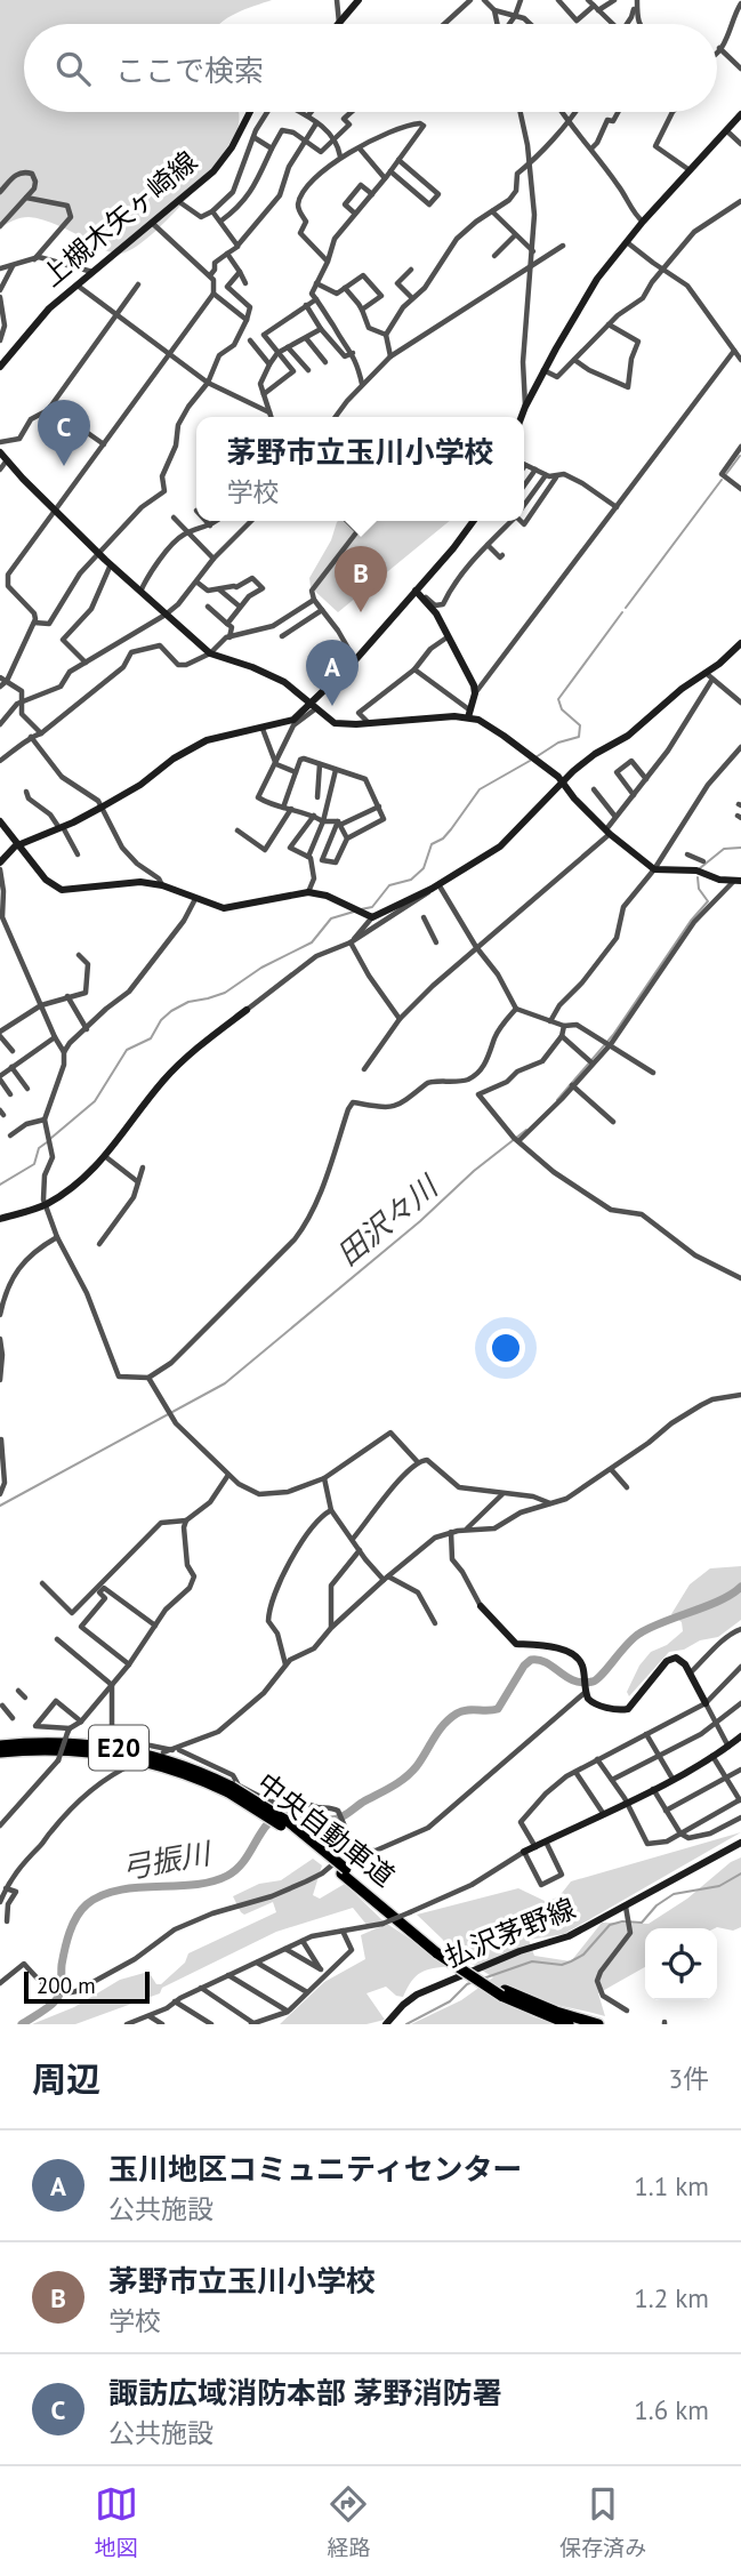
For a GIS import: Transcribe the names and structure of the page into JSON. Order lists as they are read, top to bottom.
{
  "streets": {
    "highway": ["E20", "中央自動車道"],
    "street": ["上槻木矢ヶ崎線", "払沢茅野線"]
  },
  "water": ["田沢々川", "弓振川"],
  "scale_bar": "200 m",
  "page": {
    "search": "ここで検索",
    "pins": ["C", "B", "A"],
    "popup": ["茅野市立玉川小学校", "学校"],
    "scale": "200 m",
    "heading": ["周辺", "3件"],
    "list": [
      {
        "mark": "A",
        "name": "玉川地区コミュニティセンター",
        "note": "公共施設",
        "value": "1.1 km"
      },
      {
        "mark": "B",
        "name": "茅野市立玉川小学校",
        "note": "学校",
        "value": "1.2 km"
      },
      {
        "mark": "C",
        "name": "諏訪広域消防本部 茅野消防署",
        "note": "公共施設",
        "value": "1.6 km"
      }
    ],
    "nav": ["地図", "経路", "保存済み"]
  }
}
